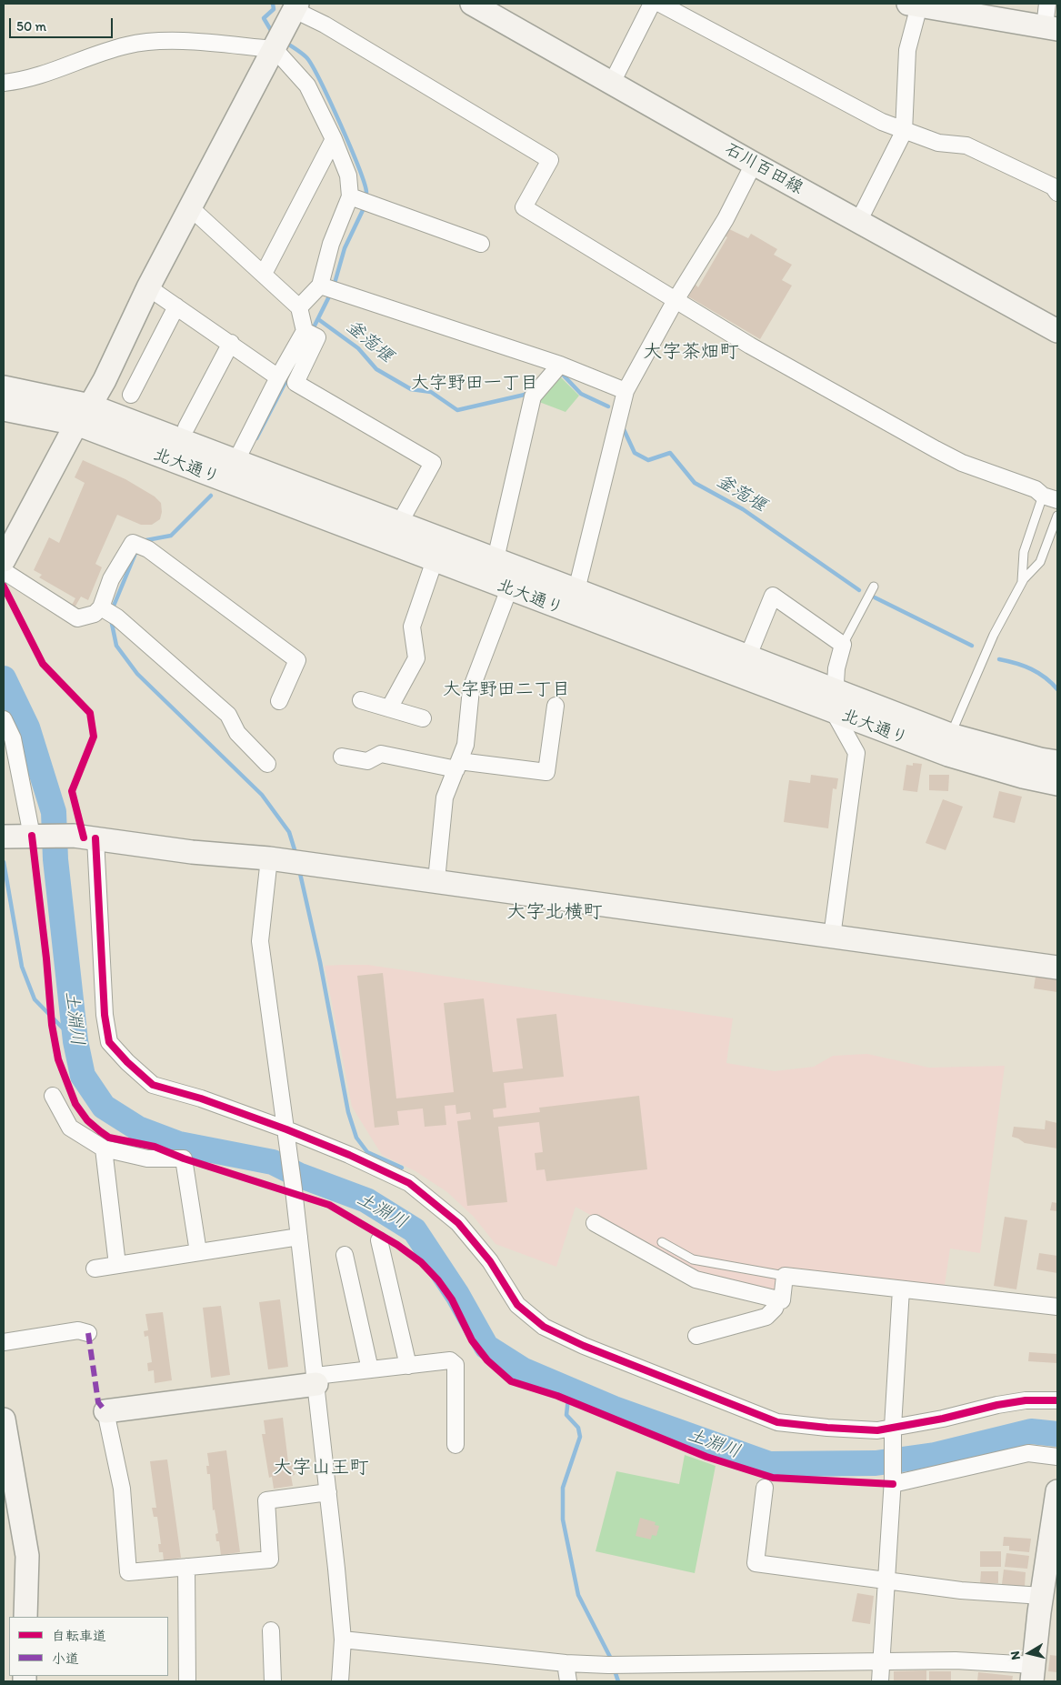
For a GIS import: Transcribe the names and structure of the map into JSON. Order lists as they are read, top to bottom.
{
  "streets": {
    "street": ["石川百田線", "北大通り"]
  },
  "districts": [
    "大字茶畑町",
    "大字野田一丁目",
    "大字野田二丁目",
    "大字北横町",
    "大字山王町"
  ],
  "water": ["釜萢堰", "土淵川"],
  "legend": ["自転車道", "小道"],
  "scale_bar": "50 m",
  "north": "left"
}
